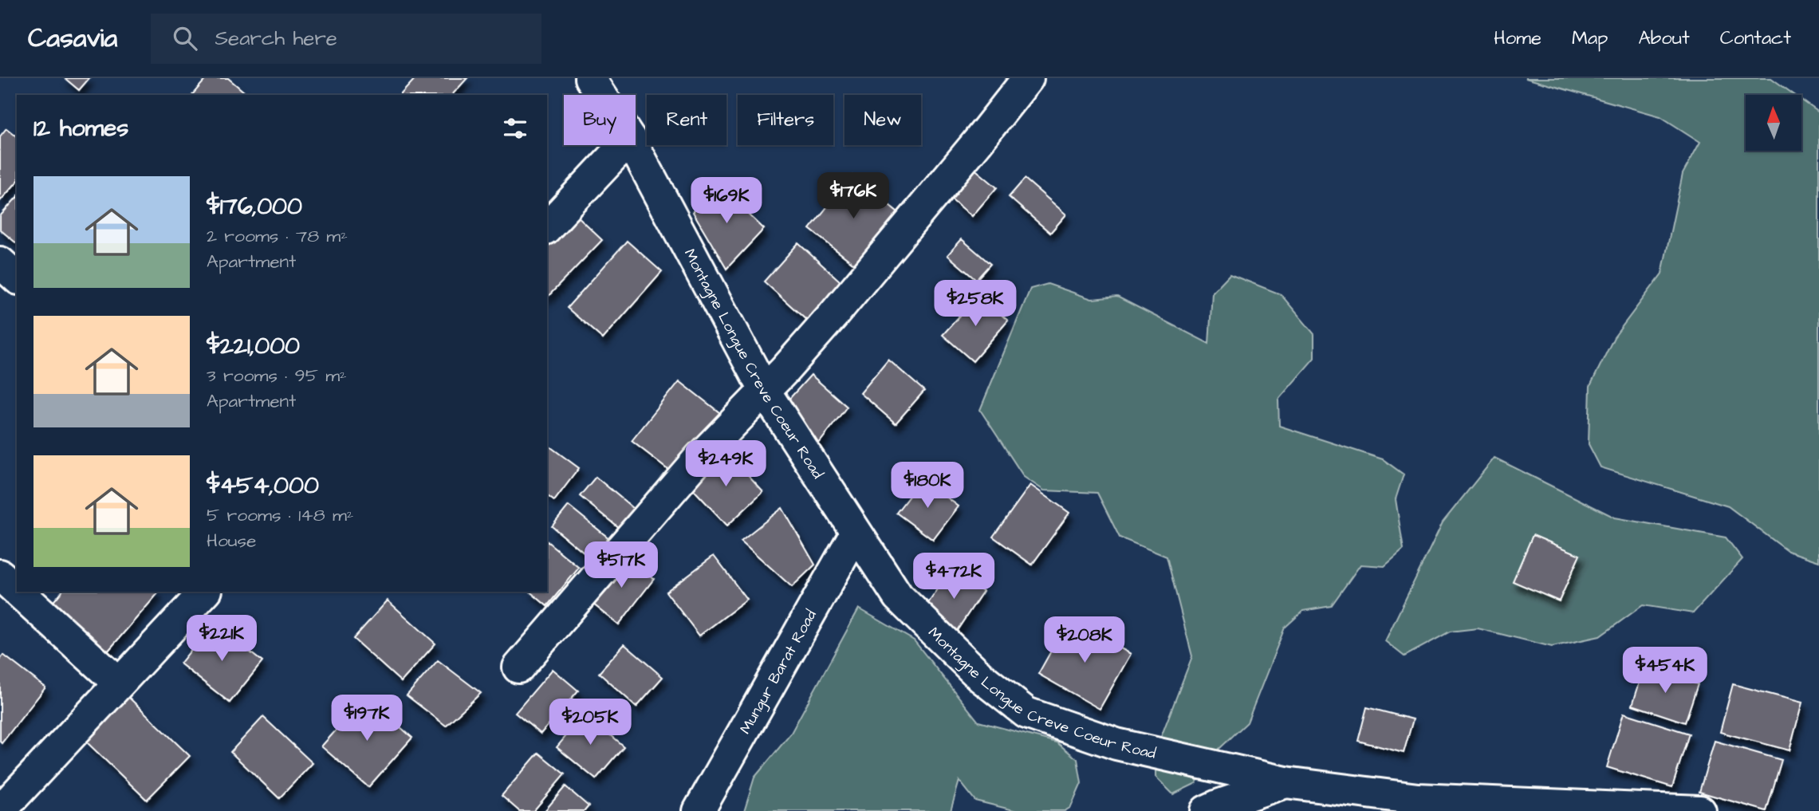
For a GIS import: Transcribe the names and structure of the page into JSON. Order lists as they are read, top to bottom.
{
  "streets": {
    "street": ["Montagne Longue Creve Coeur Road", "Mungur Barat Road"]
  },
  "crossings": [
    ["Montagne Longue Creve Coeur Road", "Mungur Barat Road"]
  ],
  "north": "top",
  "page": {
    "header": "Casavia",
    "search": "Search here",
    "nav": [
      "Home",
      "Map",
      "About",
      "Contact"
    ],
    "chip": [
      "Buy",
      "Rent",
      "Filters",
      "New"
    ],
    "heading": "12 homes",
    "list": [
      {
        "name": "$176,000",
        "note": "2 rooms · 78 m² · Apartment"
      },
      {
        "name": "$221,000",
        "note": "3 rooms · 95 m² · Apartment"
      },
      {
        "name": "$454,000",
        "note": "5 rooms · 148 m² · House"
      }
    ],
    "price": [
      "$176K",
      "$169K",
      "$258K",
      "$249K",
      "$180K",
      "$517K",
      "$472K",
      "$221K",
      "$208K",
      "$454K",
      "$197K",
      "$205K"
    ]
  }
}
